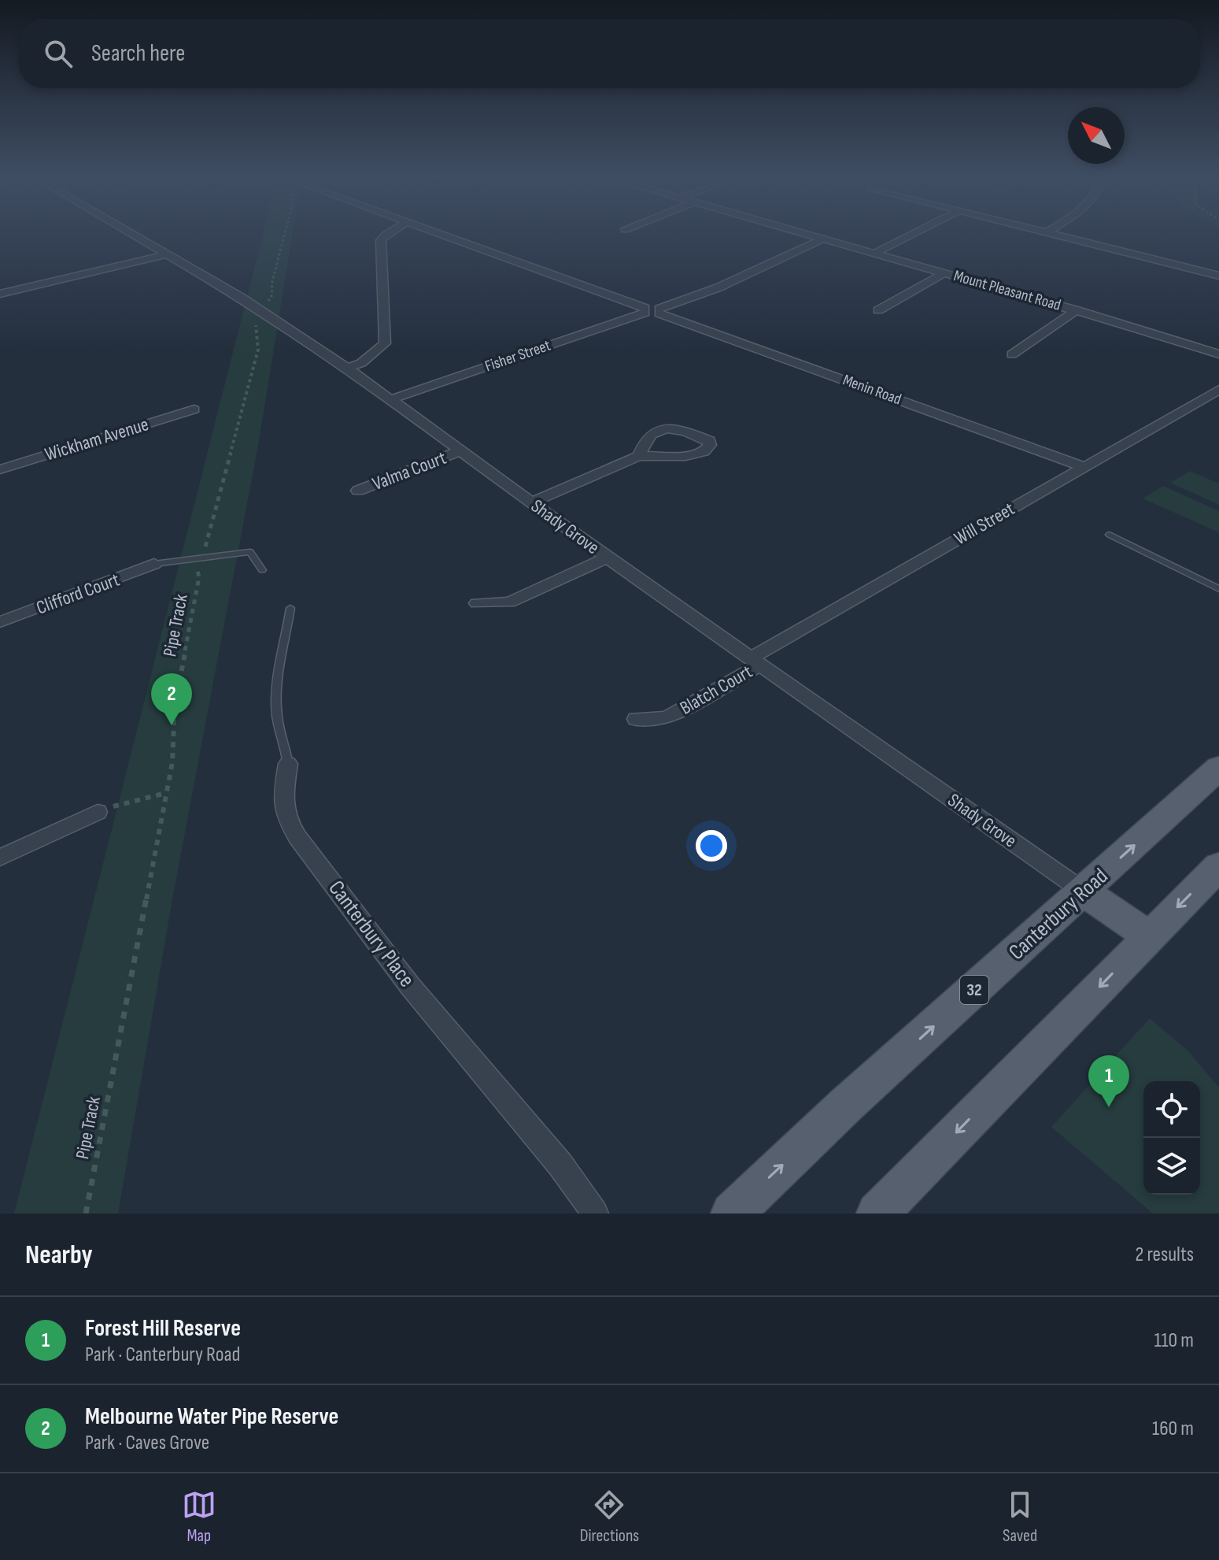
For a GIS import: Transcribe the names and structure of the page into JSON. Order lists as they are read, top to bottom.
{
  "streets": {
    "main road": ["Canterbury Road", "32"],
    "street": [
      "Mount Pleasant Road",
      "Fisher Street",
      "Menin Road",
      "Wickham Avenue",
      "Valma Court",
      "Will Street",
      "Shady Grove",
      "Clifford Court",
      "Blatch Court",
      "Canterbury Place"
    ],
    "path": ["Pipe Track"]
  },
  "crossings": [
    ["Mount Pleasant Road", "Fisher Street"],
    ["Fisher Street", "Menin Road"],
    ["Fisher Street", "Shady Grove"],
    ["Menin Road", "Will Street"],
    ["Valma Court", "Shady Grove"],
    ["Will Street", "Shady Grove"],
    ["Will Street", "Blatch Court"],
    ["Shady Grove", "Pipe Track"],
    ["Shady Grove", "Blatch Court"],
    ["Shady Grove", "Canterbury Road"]
  ],
  "north": "top left",
  "page": {
    "search": "Search here",
    "pins": ["2", "1"],
    "heading": ["Nearby", "2 results"],
    "list": [
      {
        "mark": "1",
        "name": "Forest Hill Reserve",
        "note": "Park · Canterbury Road",
        "value": "110 m"
      },
      {
        "mark": "2",
        "name": "Melbourne Water Pipe Reserve",
        "note": "Park · Caves Grove",
        "value": "160 m"
      }
    ],
    "nav": ["Map", "Directions", "Saved"]
  }
}
